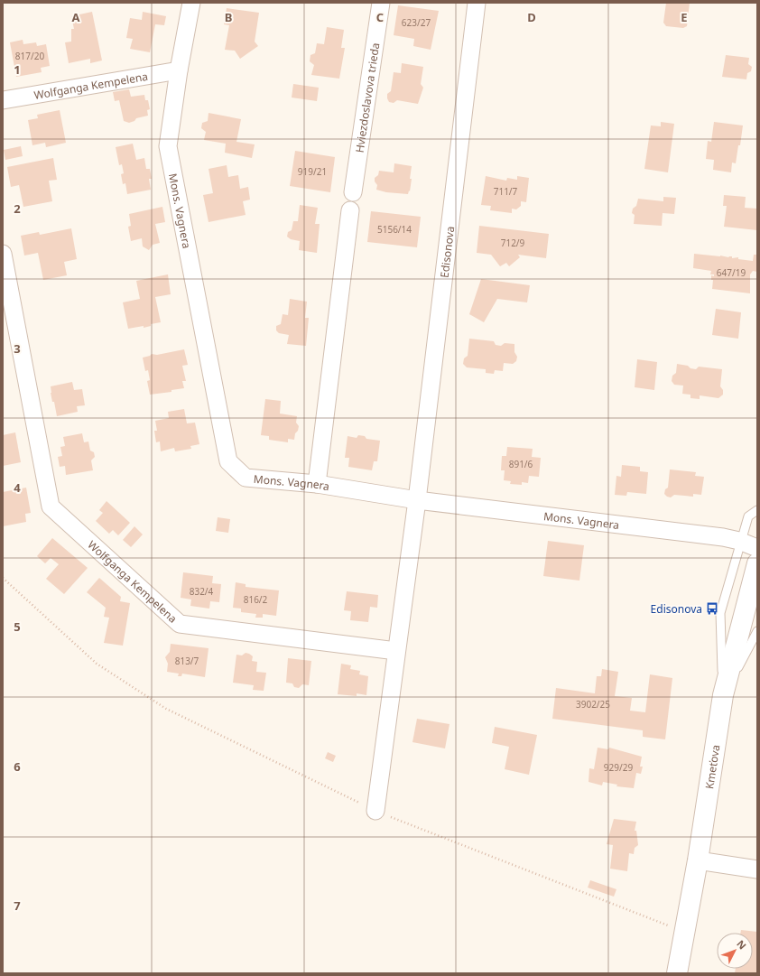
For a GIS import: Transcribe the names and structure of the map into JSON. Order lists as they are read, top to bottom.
{
  "streets": {
    "street": [
      "Wolfganga Kempelena",
      "Hviezdoslavova trieda",
      "Mons. Vagnera",
      "Edisonova",
      "Kmeťova"
    ]
  },
  "crossings": [
    ["Wolfganga Kempelena", "Mons. Vagnera"],
    ["Mons. Vagnera", "Edisonova"]
  ],
  "places": {
    "bus stop": ["Edisonova"]
  },
  "house_numbers": [
    "623/27",
    "817/20",
    "919/21",
    "711/7",
    "5156/14",
    "712/9",
    "647/19",
    "891/6",
    "832/4",
    "816/2",
    "813/7",
    "3902/25",
    "929/29"
  ],
  "north": "top right",
  "grid": {
    "columns": [
      "A",
      "B",
      "C",
      "D",
      "E"
    ],
    "rows": [
      "1",
      "2",
      "3",
      "4",
      "5",
      "6",
      "7"
    ]
  }
}
